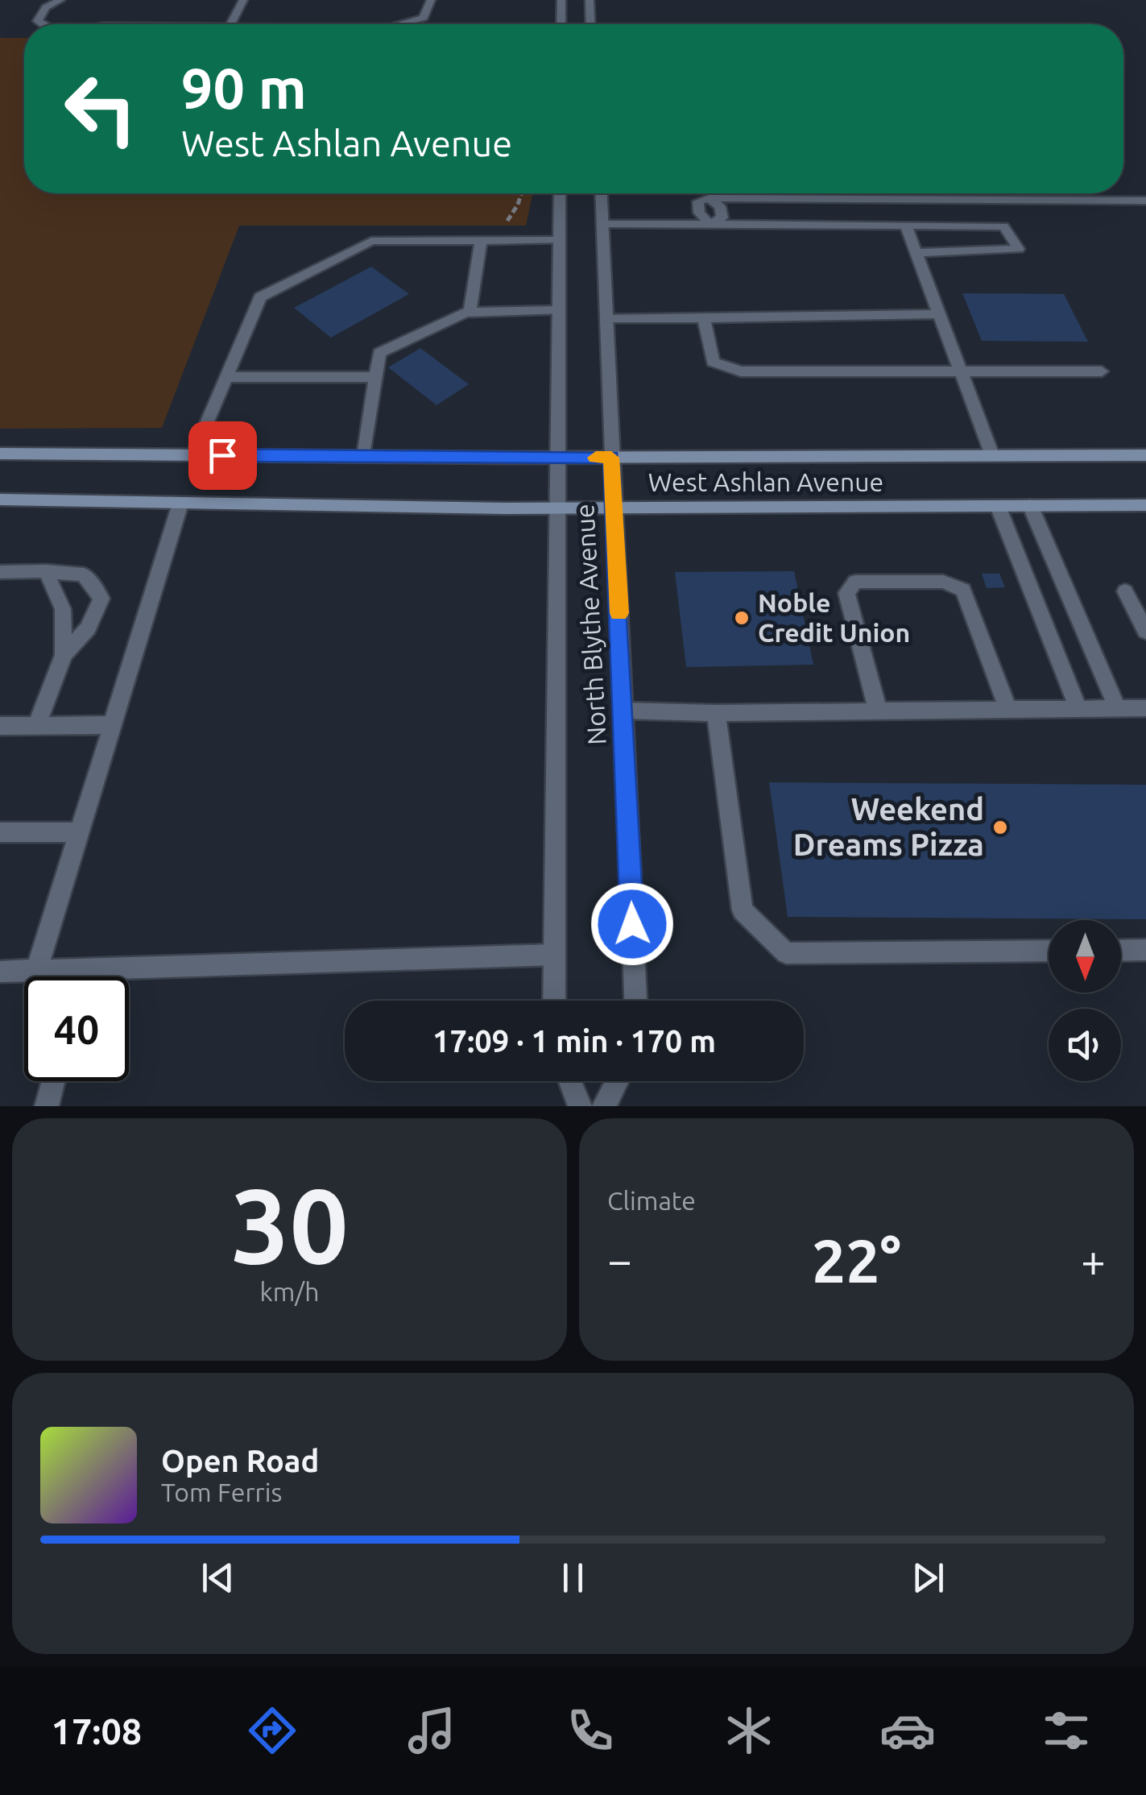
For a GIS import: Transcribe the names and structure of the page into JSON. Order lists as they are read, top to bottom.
{
  "streets": {
    "main road": ["West Ashlan Avenue"],
    "street": ["North Blythe Avenue"]
  },
  "crossings": [
    ["West Ashlan Avenue", "North Blythe Avenue"]
  ],
  "places": ["Noble Credit Union", "Weekend Dreams Pizza"],
  "north": "bottom",
  "page": {
    "turn": ["90 m", "West Ashlan Avenue"],
    "limit": "40",
    "trip": "17:09 · 1 min · 170 m",
    "tile": [
      ["30", "km/h"],
      "Climate"
    ],
    "heat": ["−", "22°", "+"],
    "song": ["Open Road", "Tom Ferris"],
    "tabs": "17:08"
  }
}
